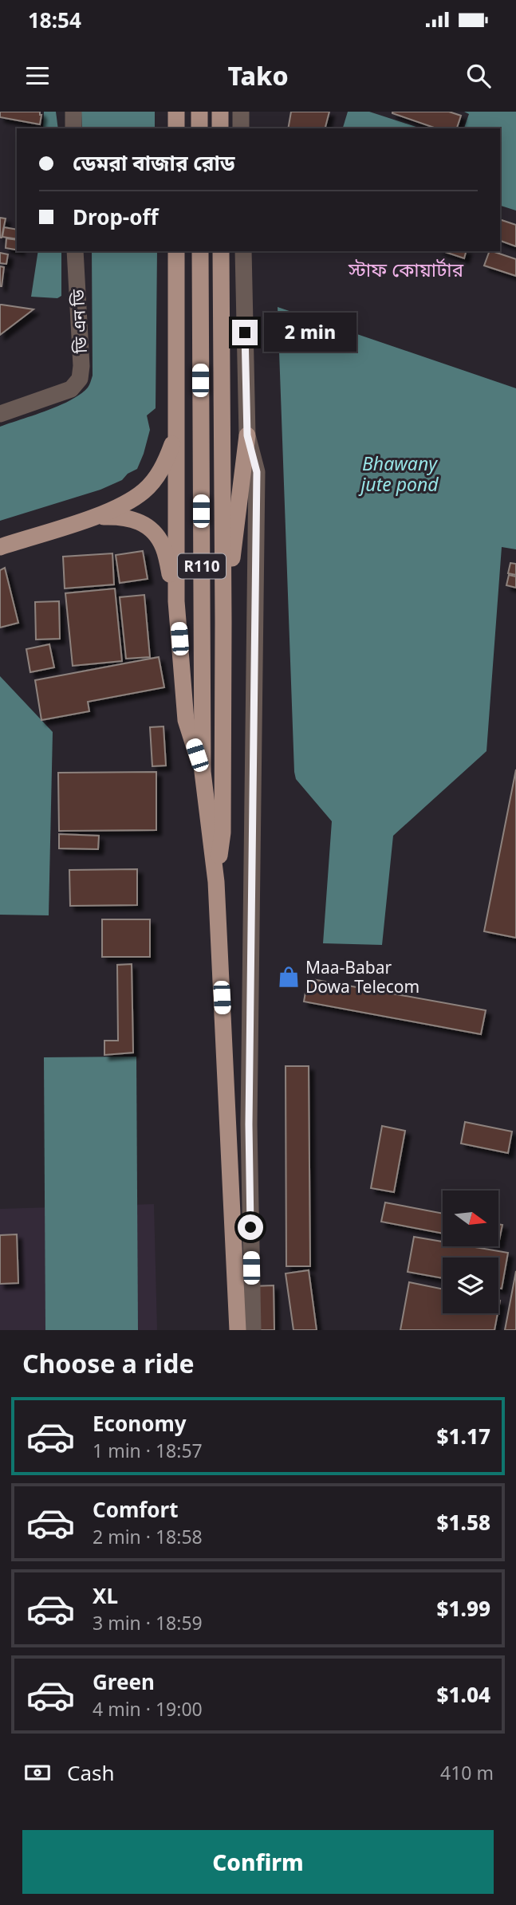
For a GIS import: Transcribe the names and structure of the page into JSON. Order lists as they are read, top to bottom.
{
  "streets": {
    "main road": ["R110"],
    "street": ["ডি এন ডি"]
  },
  "districts": ["স্টাফ কোয়ার্টার"],
  "water": ["Bhawany jute pond"],
  "places": {
    "shop": ["Maa-Babar Dowa Telecom"]
  },
  "north": "right",
  "page": {
    "status": "18:54",
    "header": "Tako",
    "banner": ["ডেমরা বাজার রোড", "Drop-off"],
    "bubble": "2 min",
    "heading": "Choose a ride",
    "list": [
      {
        "name": "Economy",
        "note": "1 min · 18:57",
        "value": "$1.17"
      },
      {
        "name": "Comfort",
        "note": "2 min · 18:58",
        "value": "$1.58"
      },
      {
        "name": "XL",
        "note": "3 min · 18:59",
        "value": "$1.99"
      },
      {
        "name": "Green",
        "note": "4 min · 19:00",
        "value": "$1.04"
      }
    ],
    "pay": ["Cash", "410 m"],
    "buttons": "Confirm"
  }
}
